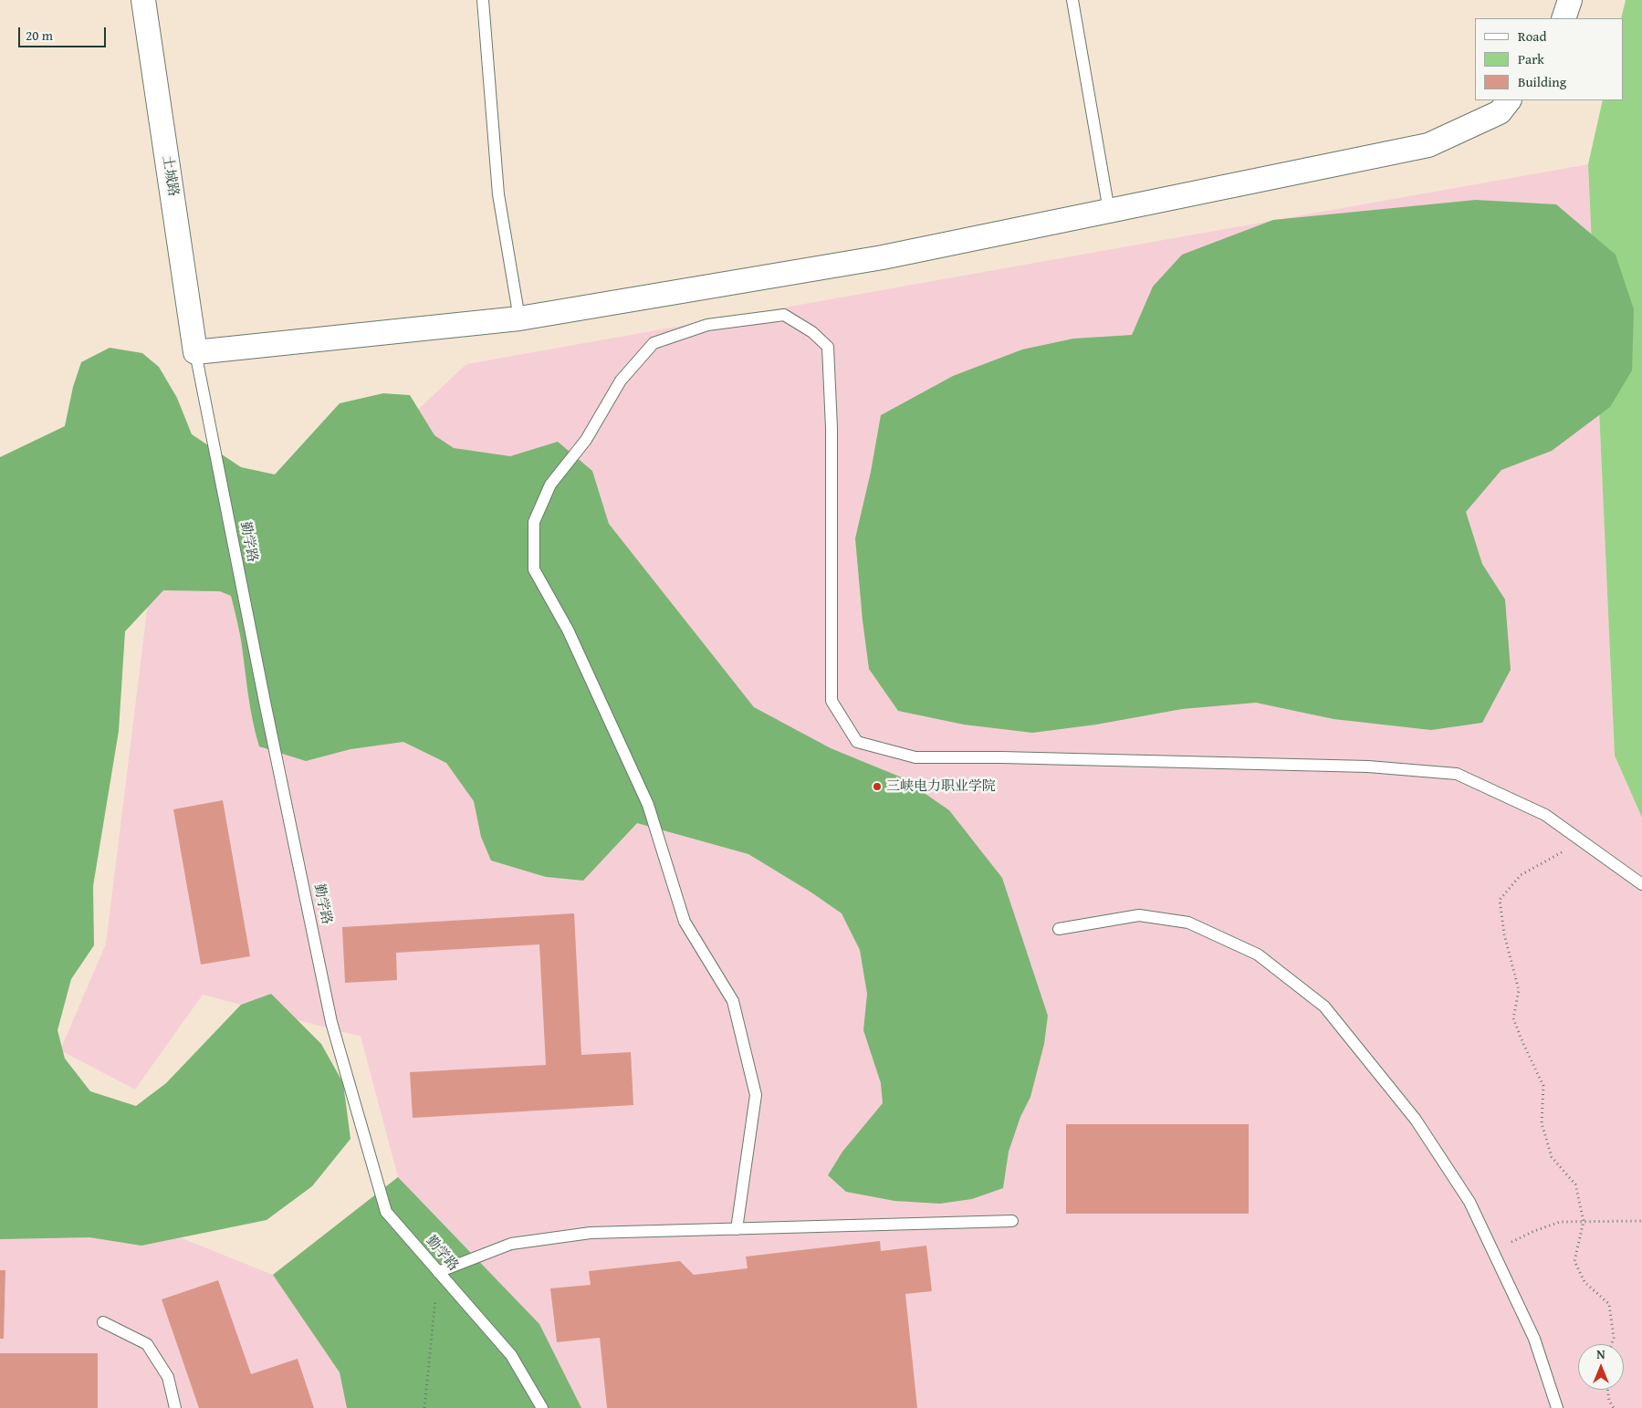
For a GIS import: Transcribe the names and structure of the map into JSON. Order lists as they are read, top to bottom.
{
  "streets": {
    "street": ["土城路"],
    "lane": ["勤学路"]
  },
  "crossings": [
    ["土城路", "勤学路"]
  ],
  "places": ["三峡电力职业学院"],
  "legend": ["Road", "Park", "Building"],
  "scale_bar": "20 m",
  "north": "top"
}
